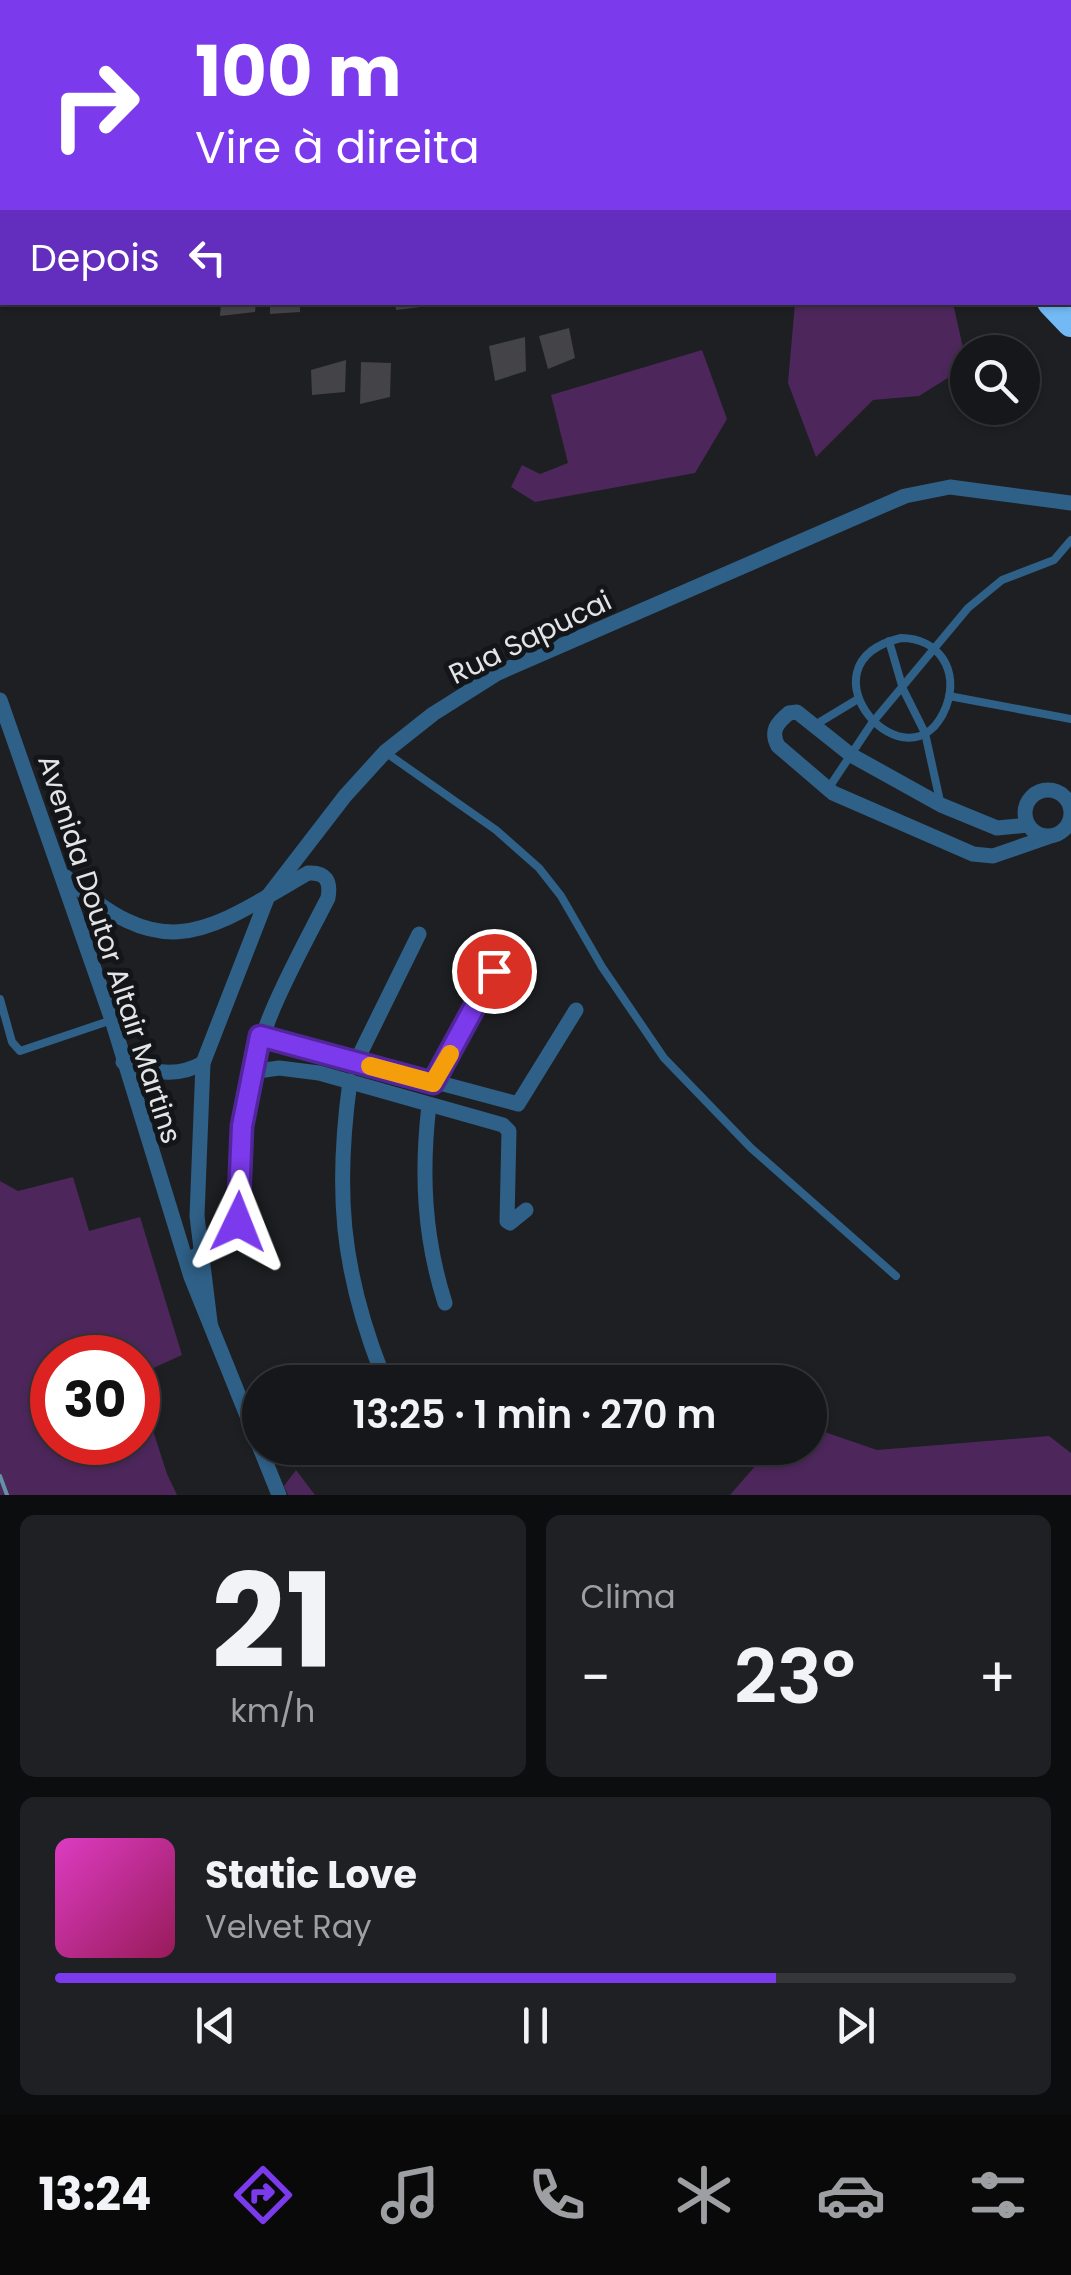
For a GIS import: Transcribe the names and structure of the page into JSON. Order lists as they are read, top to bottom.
{
  "streets": {
    "street": ["Rua Sapucai", "Avenida Doutor Altair Martins"]
  },
  "crossings": [
    ["Rua Sapucai", "Avenida Doutor Altair Martins"]
  ],
  "page": {
    "turn": ["100 m", "Vire à direita"],
    "then": "Depois",
    "limit": "30",
    "trip": "13:25 · 1 min · 270 m",
    "tile": [
      ["21", "km/h"],
      "Clima"
    ],
    "heat": ["−", "23°", "+"],
    "song": ["Static Love", "Velvet Ray"],
    "tabs": "13:24"
  }
}
